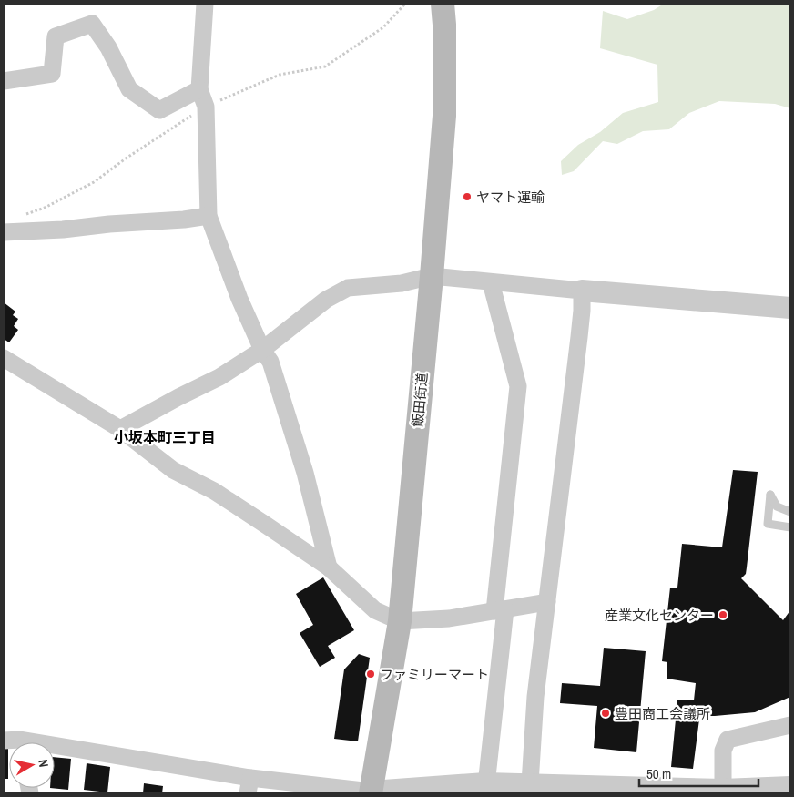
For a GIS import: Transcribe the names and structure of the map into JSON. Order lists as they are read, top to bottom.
{
  "streets": {
    "main road": ["飯田街道"]
  },
  "districts": ["小坂本町三丁目"],
  "places": [
    "ヤマト運輸",
    "産業文化センター",
    "ファミリーマート",
    "豊田商工会議所"
  ],
  "scale_bar": "50 m",
  "north": "right"
}
